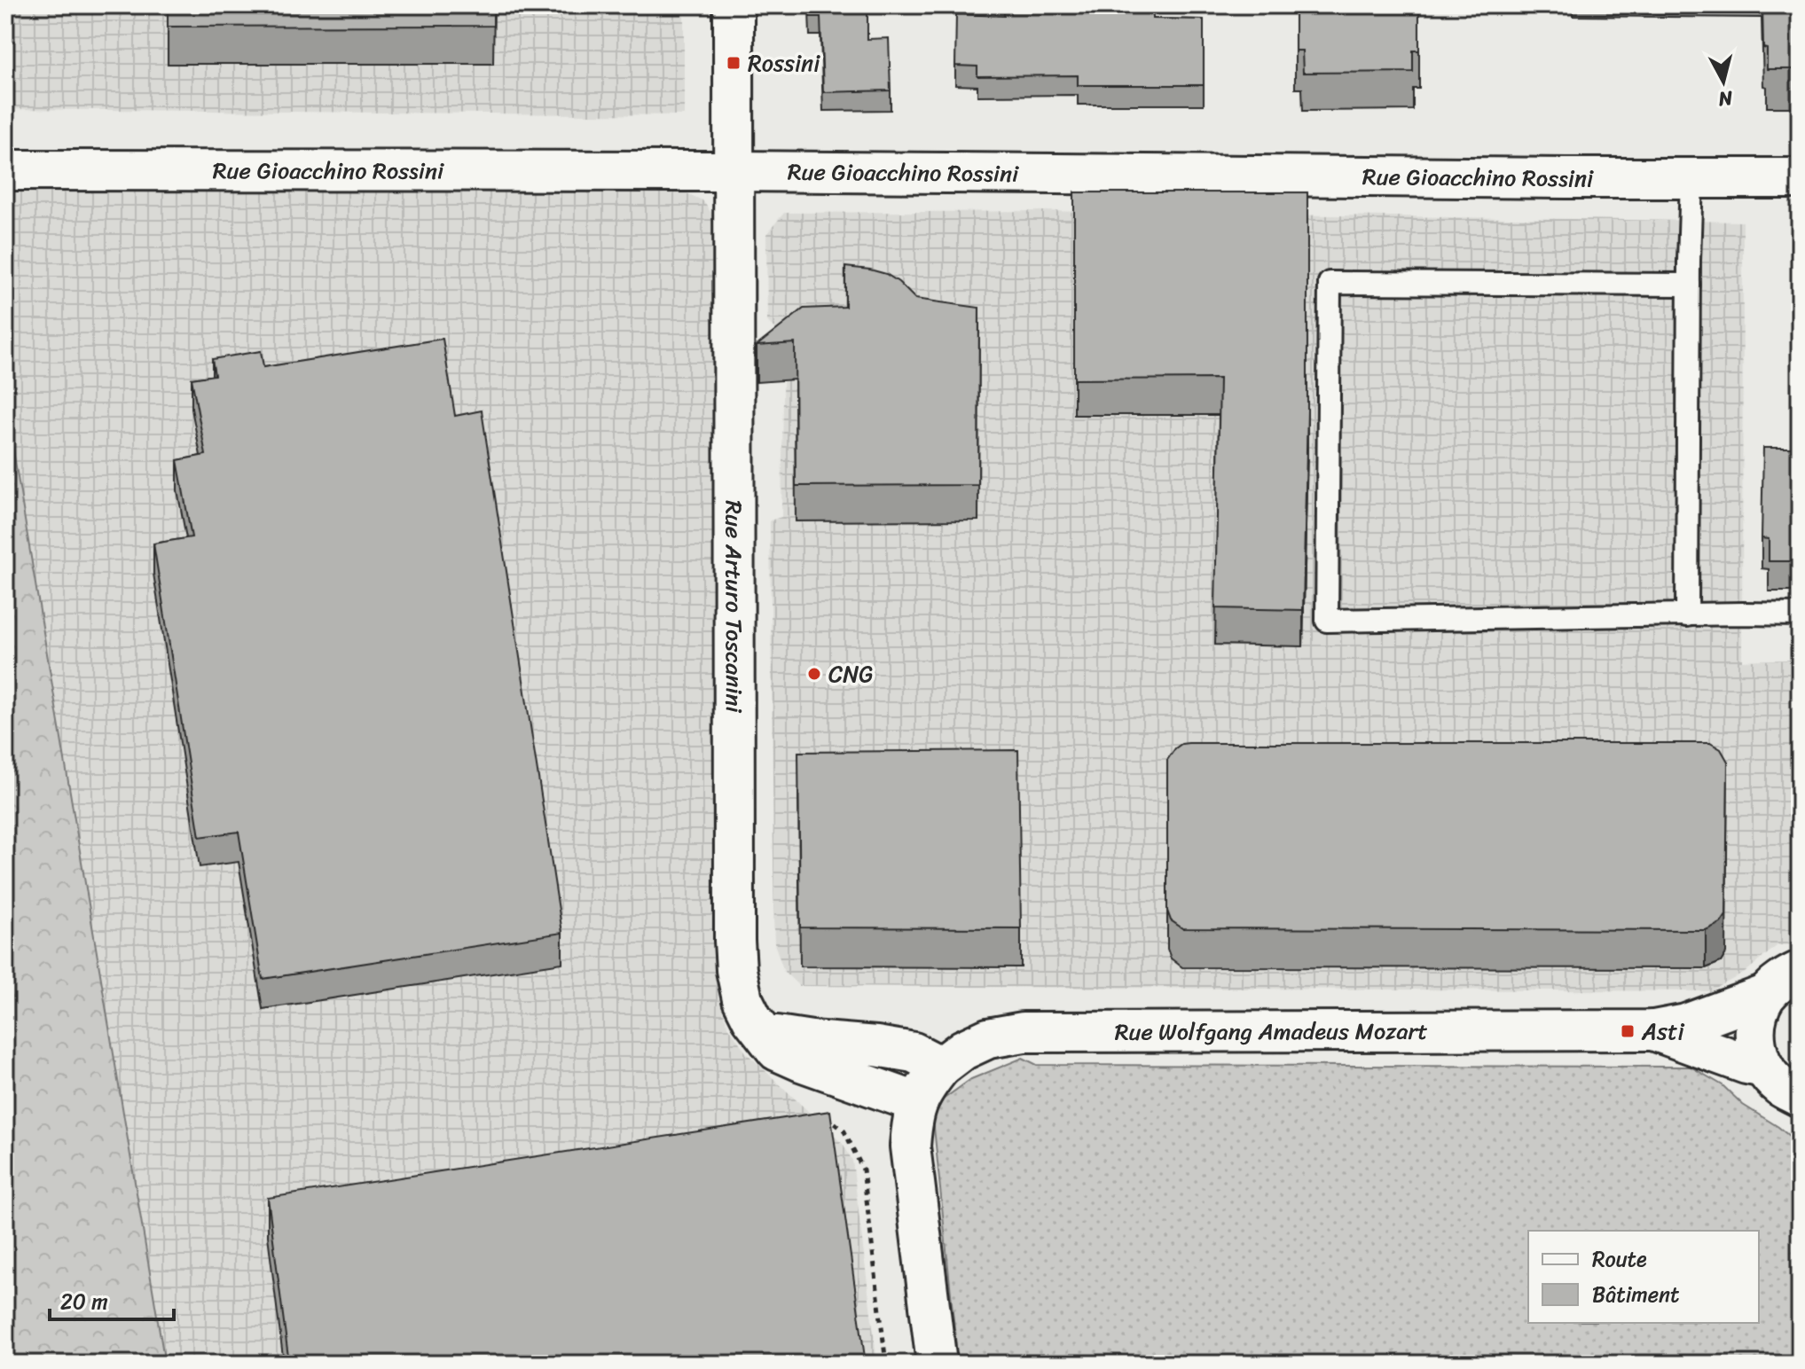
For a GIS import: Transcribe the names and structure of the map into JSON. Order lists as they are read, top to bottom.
{
  "streets": {
    "street": ["Rue Gioacchino Rossini", "Rue Arturo Toscanini", "Rue Wolfgang Amadeus Mozart"]
  },
  "crossings": [
    ["Rue Gioacchino Rossini", "Rue Arturo Toscanini"],
    ["Rue Arturo Toscanini", "Rue Wolfgang Amadeus Mozart"]
  ],
  "places": {
    "transit": ["Rossini", "Asti"],
    "other": ["CNG"]
  },
  "legend": ["Route", "Bâtiment"],
  "scale_bar": "20 m",
  "north": "bottom"
}
